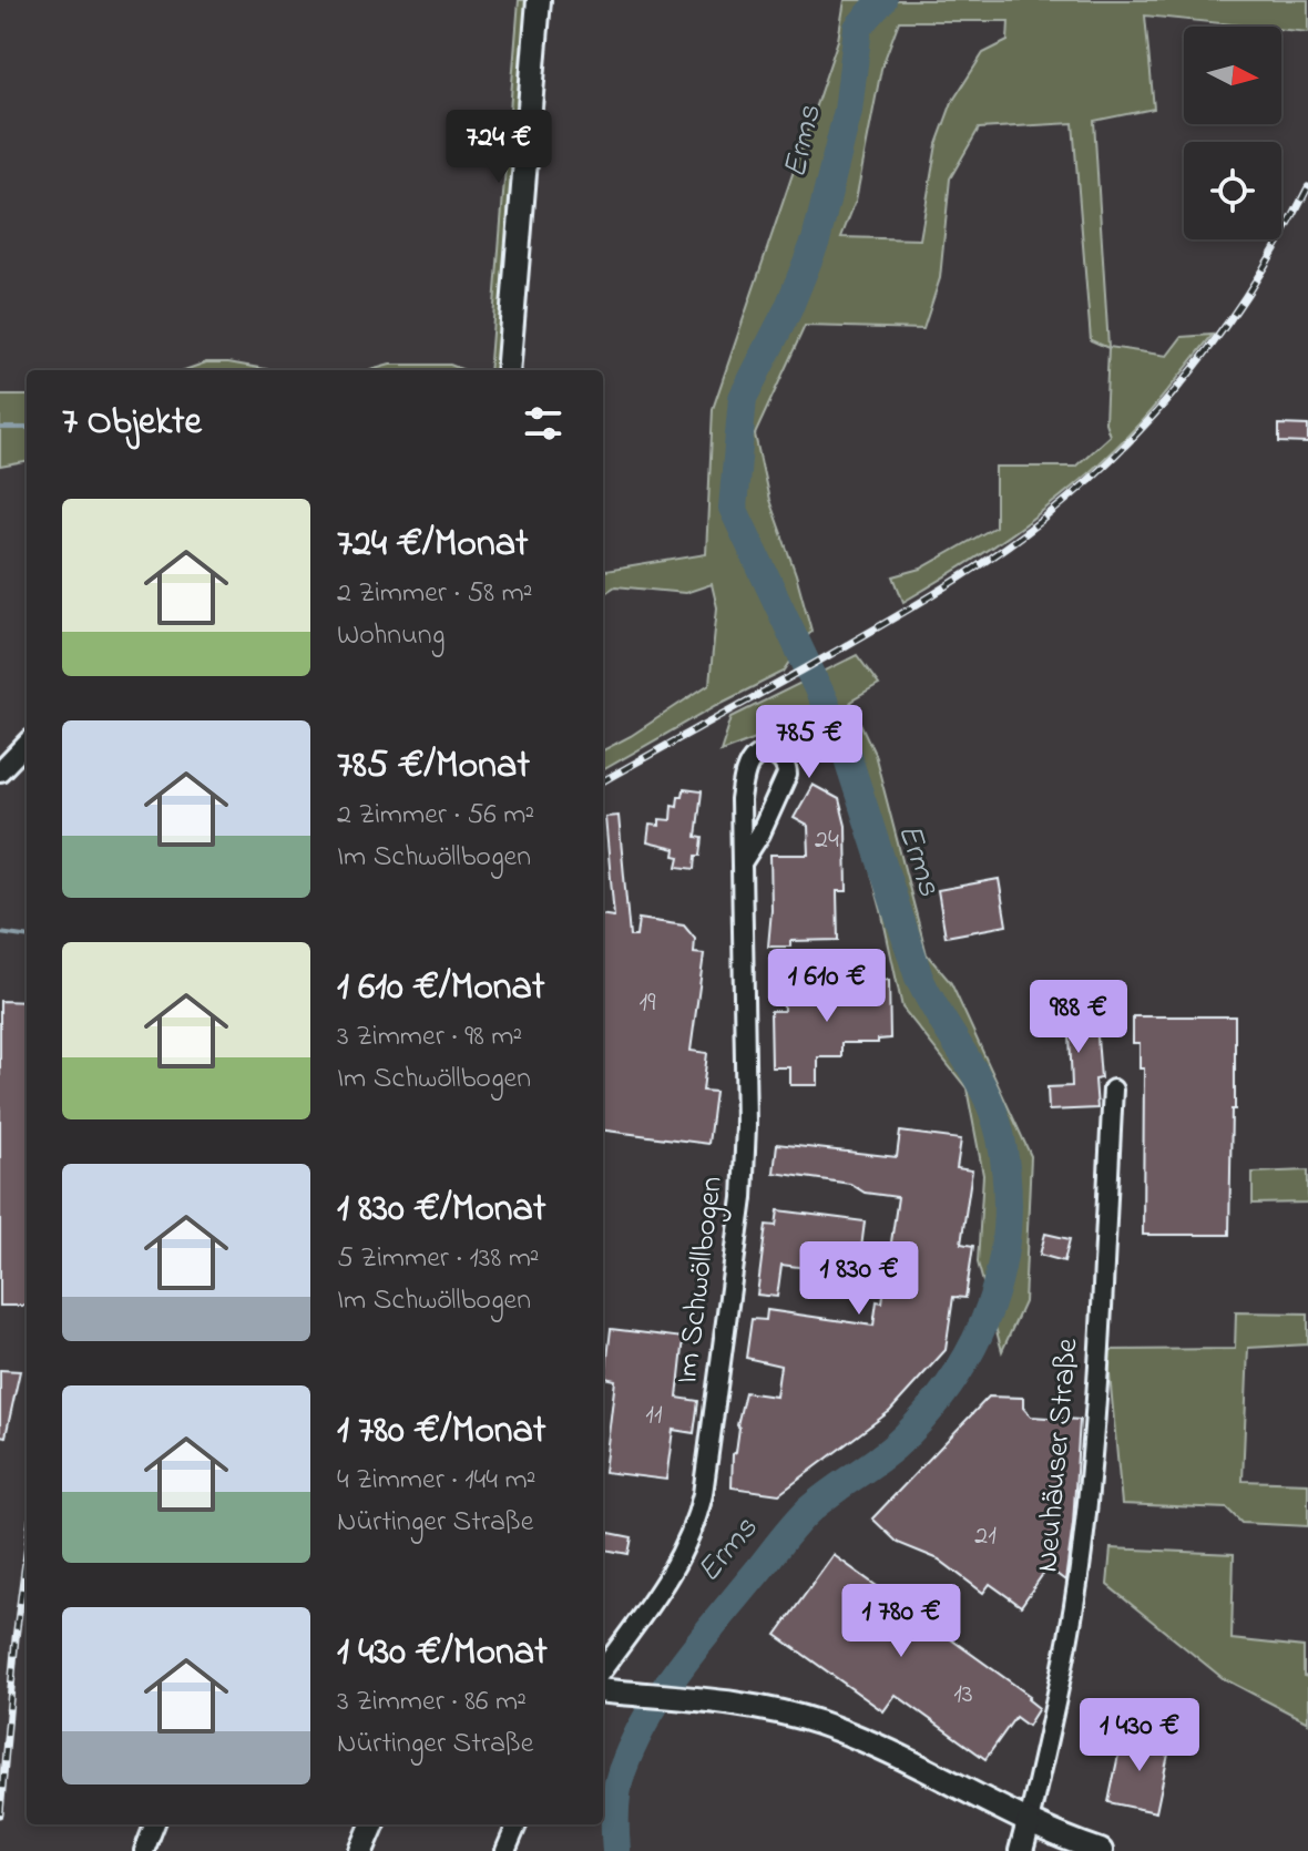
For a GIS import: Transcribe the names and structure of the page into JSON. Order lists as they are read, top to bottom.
{
  "streets": {
    "street": ["Im Schwöllbogen", "Neuhäuser Straße"]
  },
  "water": ["Erms"],
  "house_numbers": [
    "24",
    "19",
    "11",
    "21",
    "13"
  ],
  "north": "right",
  "page": {
    "price": [
      "724 €",
      "785 €",
      "1 610 €",
      "988 €",
      "1 830 €",
      "1 780 €",
      "1 430 €"
    ],
    "heading": "7 Objekte",
    "list": [
      {
        "name": "724 €/Monat",
        "note": "2 Zimmer · 58 m² · Wohnung"
      },
      {
        "name": "785 €/Monat",
        "note": "2 Zimmer · 56 m² · Im Schwöllbogen"
      },
      {
        "name": "1 610 €/Monat",
        "note": "3 Zimmer · 98 m² · Im Schwöllbogen"
      },
      {
        "name": "1 830 €/Monat",
        "note": "5 Zimmer · 138 m² · Im Schwöllbogen"
      },
      {
        "name": "1 780 €/Monat",
        "note": "4 Zimmer · 144 m² · Nürtinger Straße"
      },
      {
        "name": "1 430 €/Monat",
        "note": "3 Zimmer · 86 m² · Nürtinger Straße"
      }
    ]
  }
}
